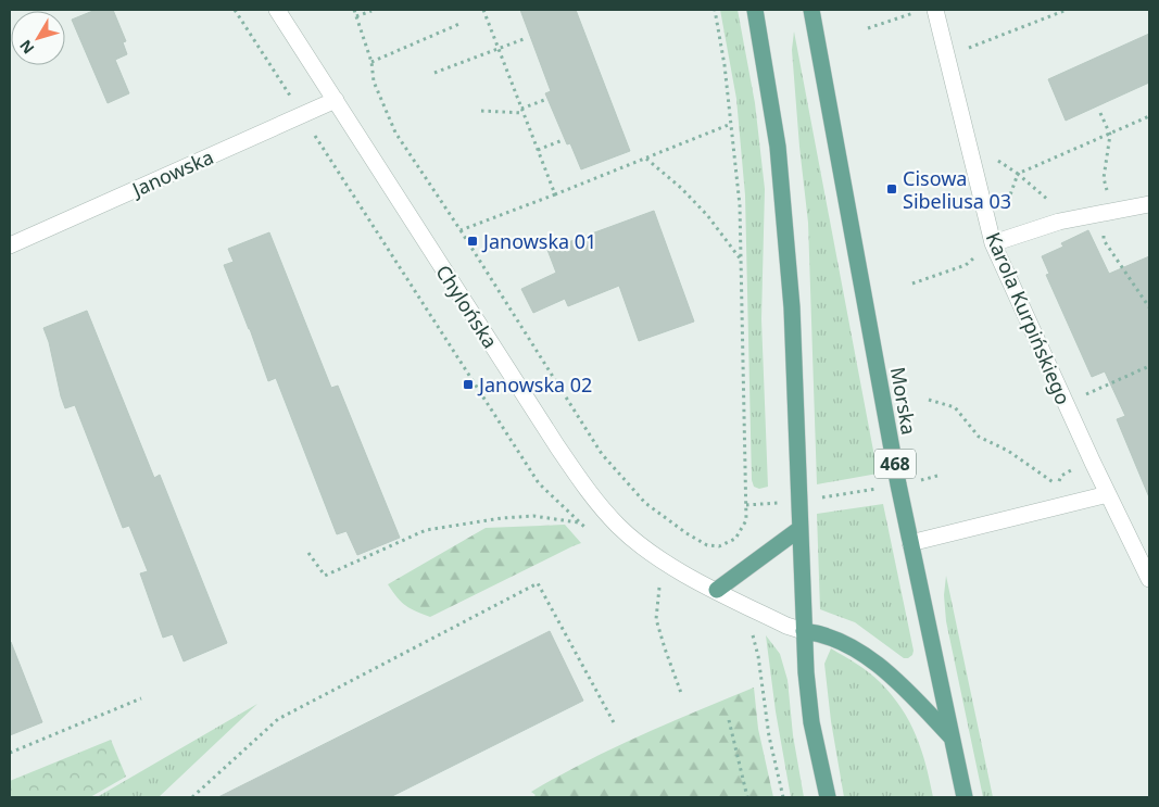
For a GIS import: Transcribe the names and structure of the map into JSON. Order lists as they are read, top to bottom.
{
  "streets": {
    "main road": ["Morska", "468"],
    "street": ["Janowska", "Chylońska", "Karola Kurpińskiego"]
  },
  "crossings": [
    ["Janowska", "Chylońska"]
  ],
  "places": {
    "transit": ["Cisowa Sibeliusa 03", "Janowska 01", "Janowska 02"]
  },
  "north": "bottom left"
}
